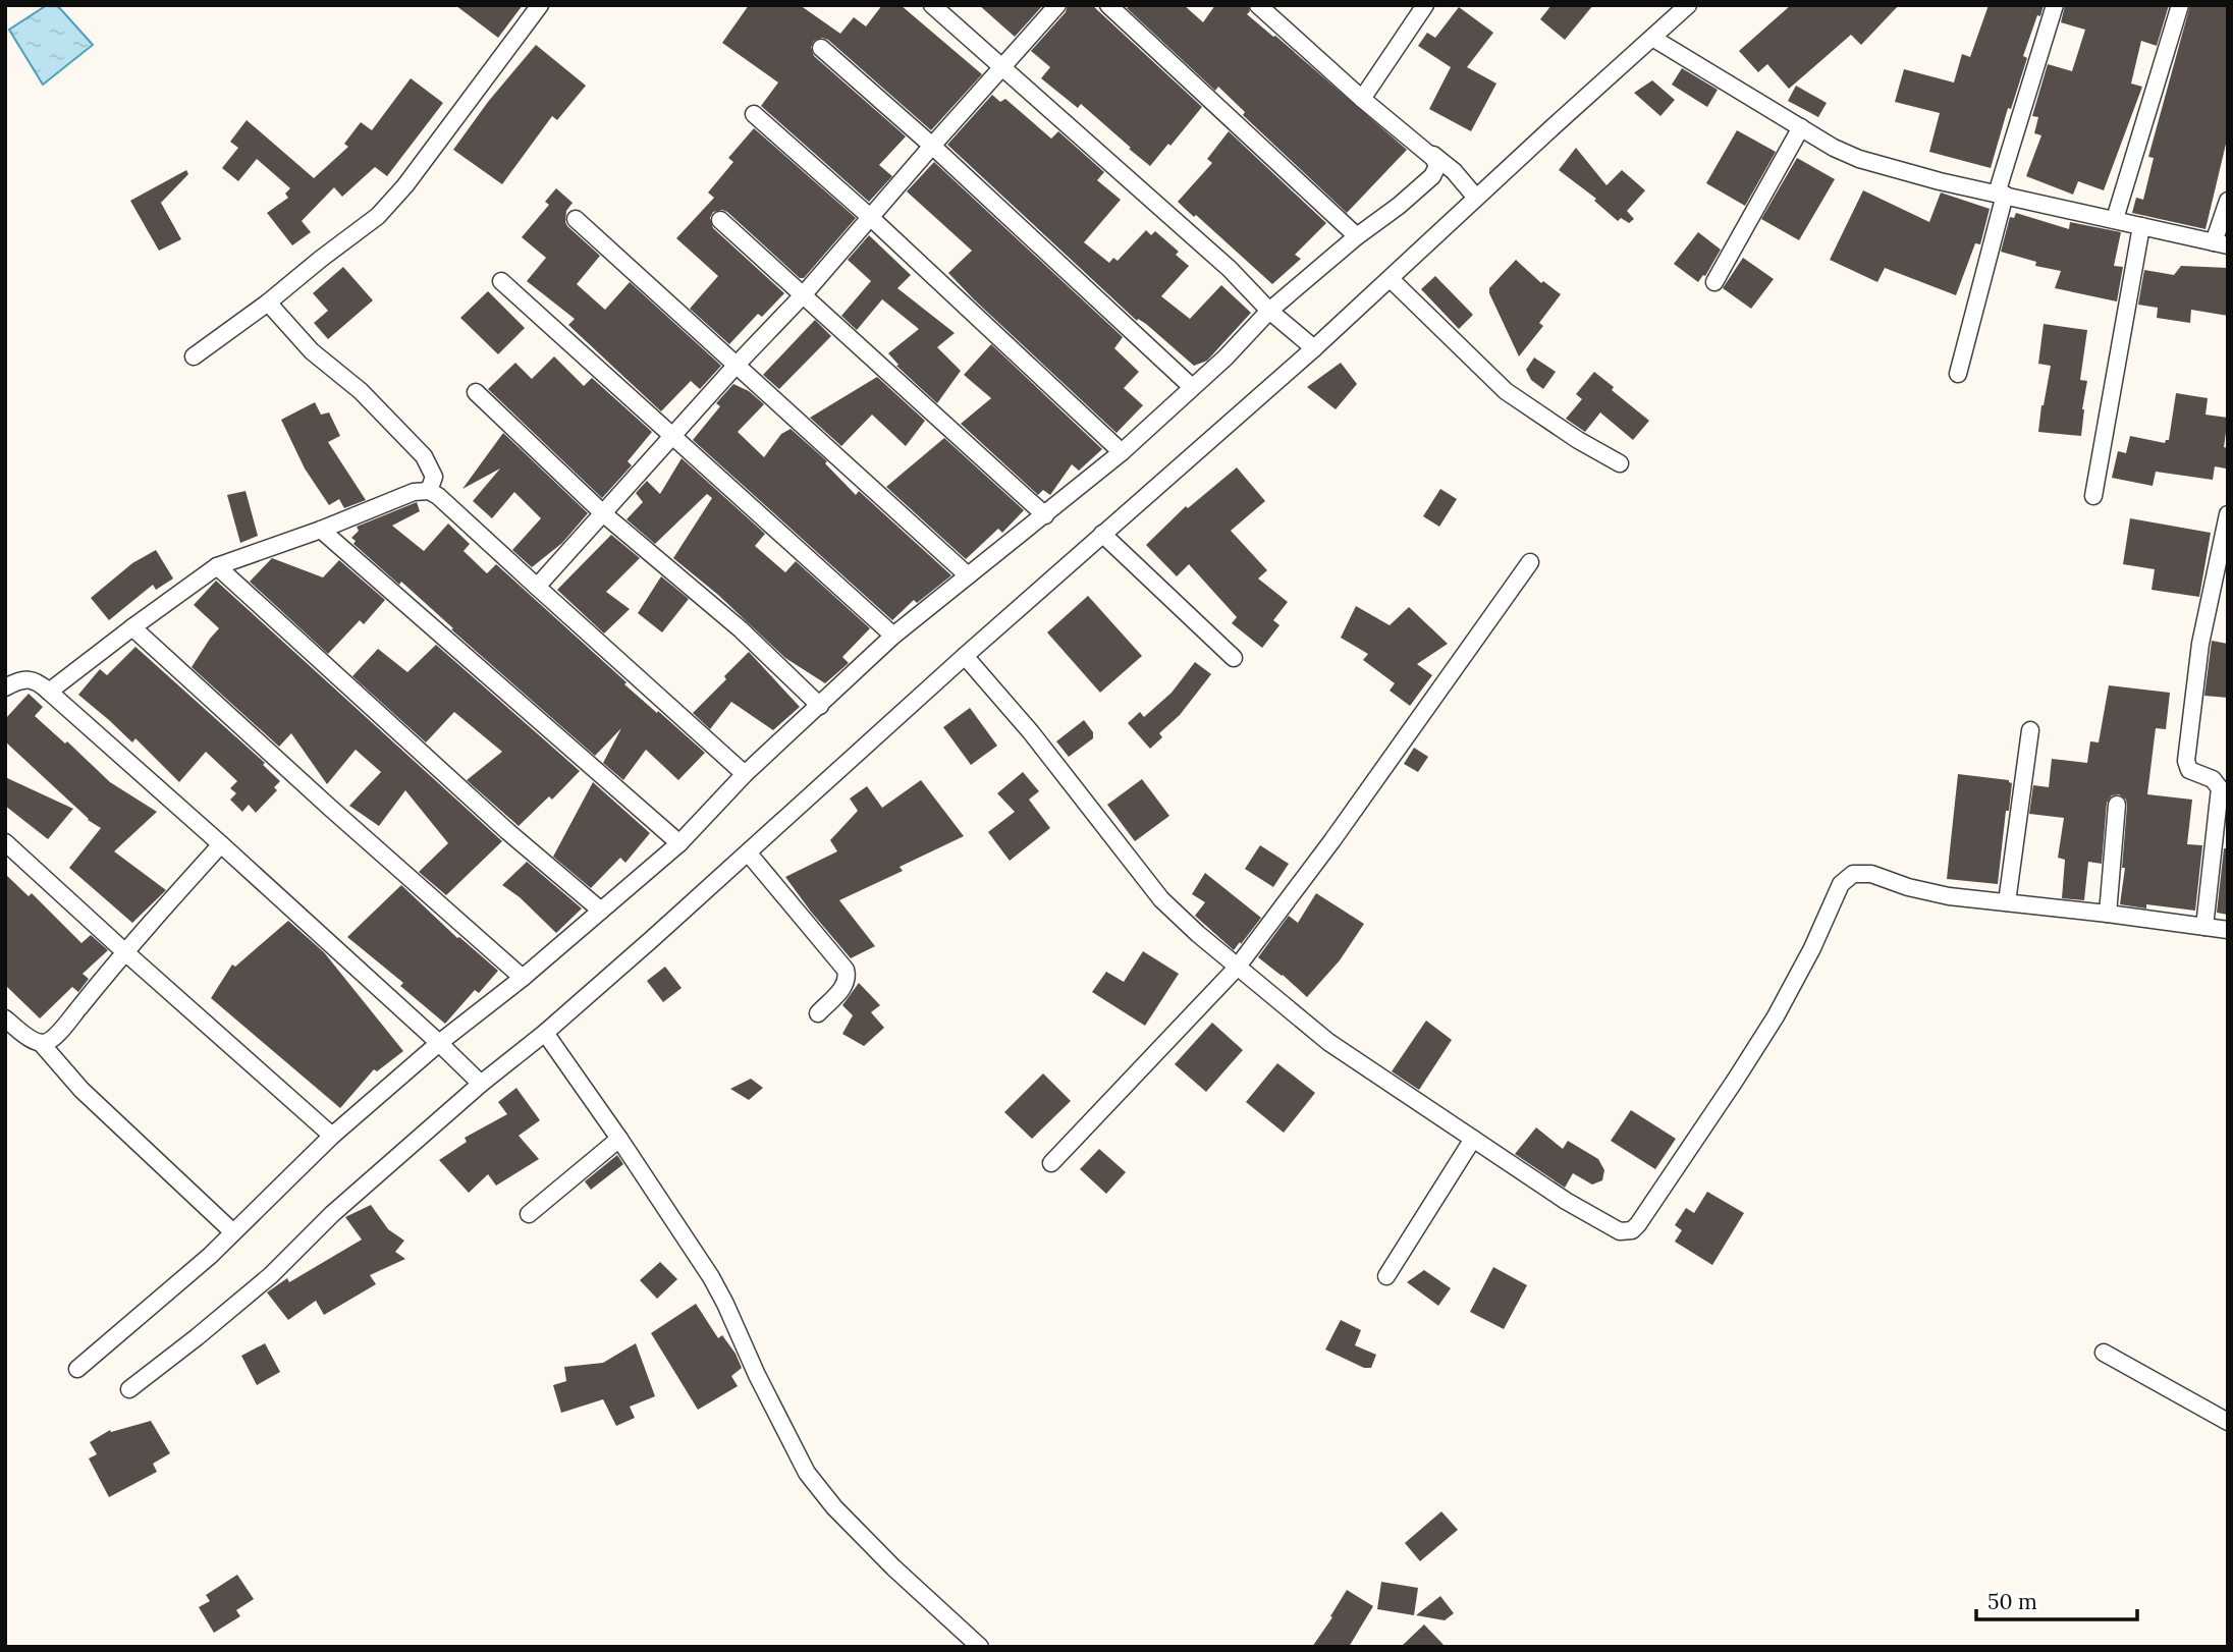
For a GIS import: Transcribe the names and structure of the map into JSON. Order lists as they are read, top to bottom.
{
  "scale_bar": "50 m"
}
